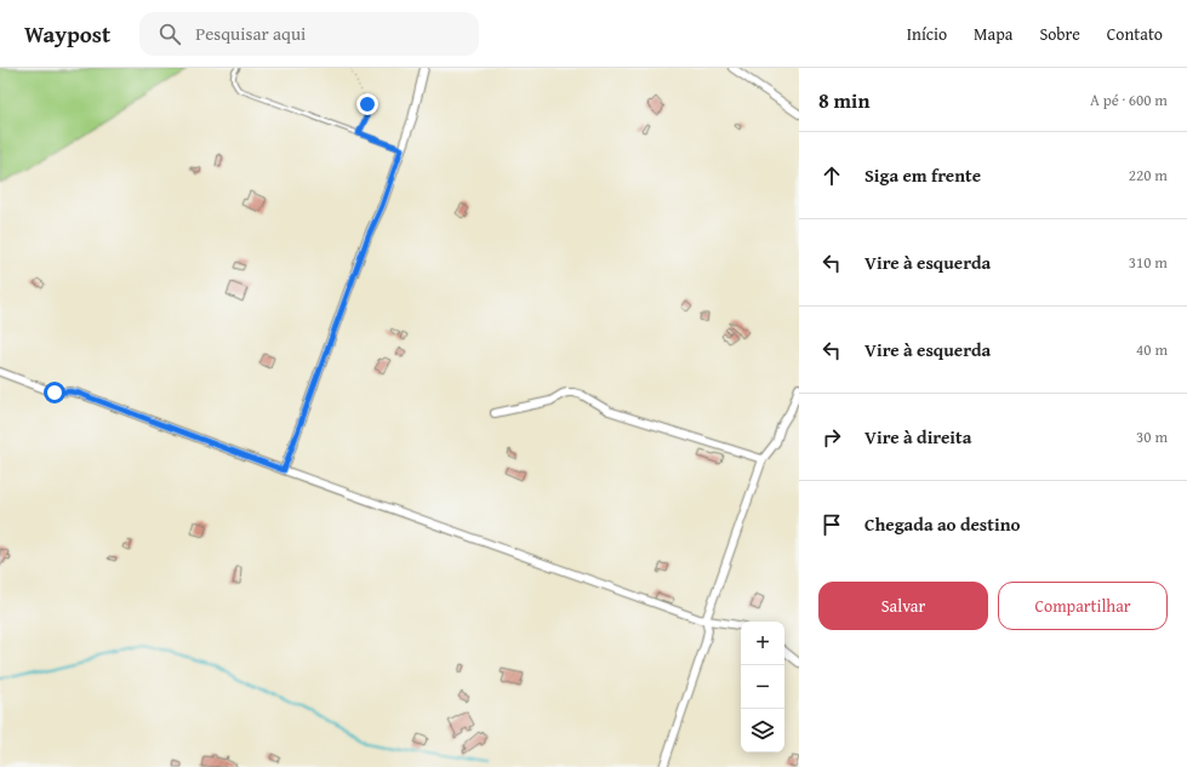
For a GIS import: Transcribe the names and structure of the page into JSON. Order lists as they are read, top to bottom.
{
  "page": {
    "header": "Waypost",
    "search": "Pesquisar aqui",
    "nav": [
      "Início",
      "Mapa",
      "Sobre",
      "Contato"
    ],
    "heading": ["8 min", "A pé · 600 m"],
    "list": [
      ["Siga em frente", "220 m"],
      ["Vire à esquerda", "310 m"],
      ["Vire à esquerda", "40 m"],
      ["Vire à direita", "30 m"],
      "Chegada ao destino"
    ],
    "buttons": ["Salvar", "Compartilhar"],
    "map_buttons": ["+", "−"]
  }
}
